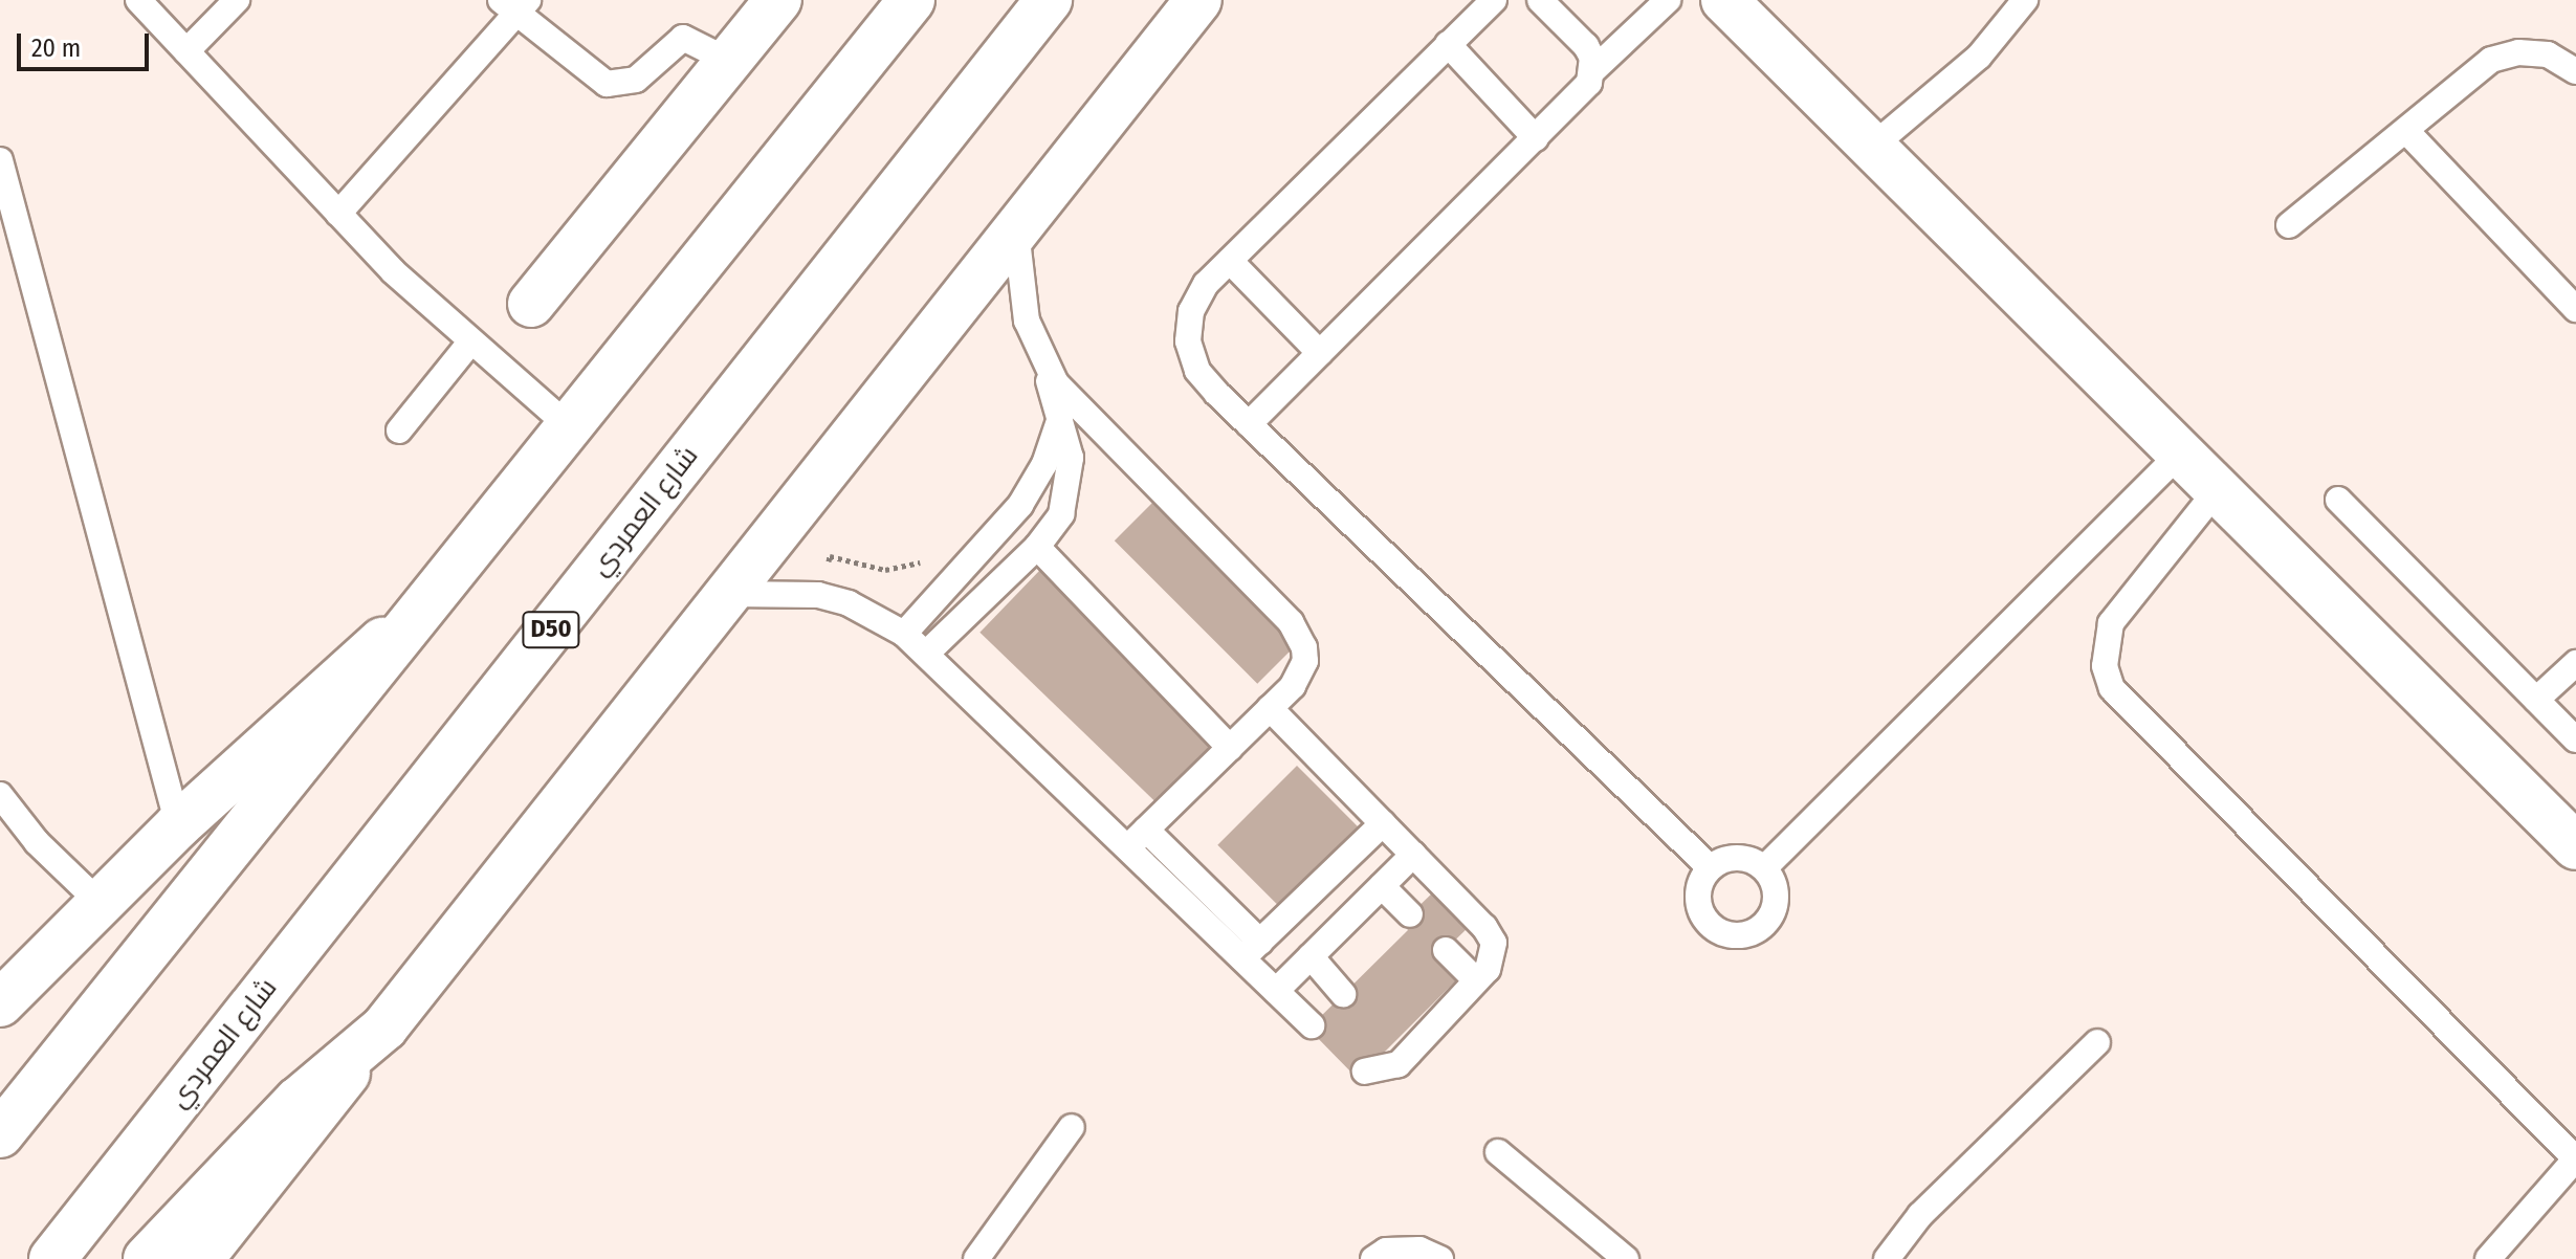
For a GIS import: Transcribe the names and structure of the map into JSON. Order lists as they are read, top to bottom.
{
  "streets": {
    "street": ["شارع العمردي", "D50"]
  },
  "scale_bar": "20 m"
}
